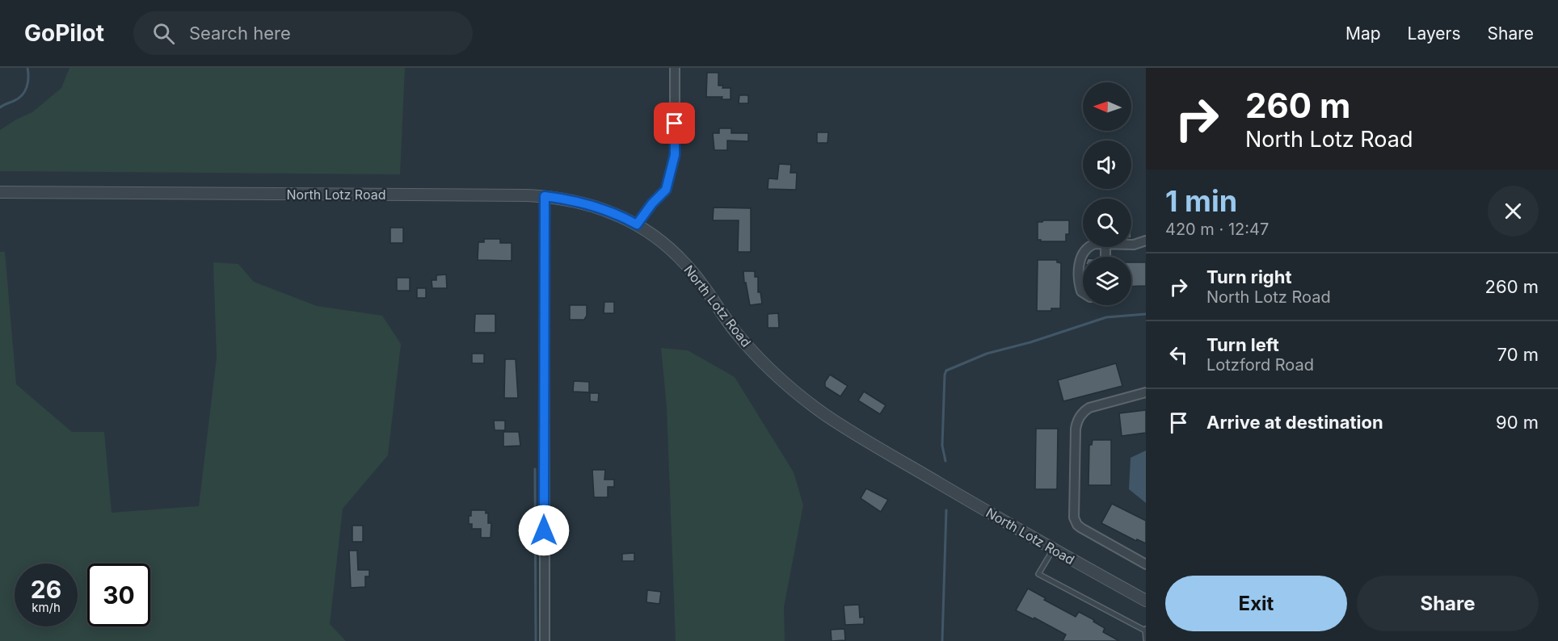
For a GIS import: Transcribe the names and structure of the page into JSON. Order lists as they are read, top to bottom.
{
  "streets": {
    "street": ["North Lotz Road"]
  },
  "north": "left",
  "page": {
    "header": "GoPilot",
    "search": "Search here",
    "nav": ["Map", "Layers", "Share"],
    "turn": ["260 m", "North Lotz Road"],
    "heading": ["1 min", "420 m · 12:47"],
    "list": [
      {
        "name": "Turn right",
        "note": "North Lotz Road",
        "value": "260 m"
      },
      {
        "name": "Turn left",
        "note": "Lotzford Road",
        "value": "70 m"
      },
      {
        "name": "Arrive at destination",
        "value": "90 m"
      }
    ],
    "speed": "26 km/h",
    "limit": "30",
    "buttons": ["Exit", "Share"]
  }
}
